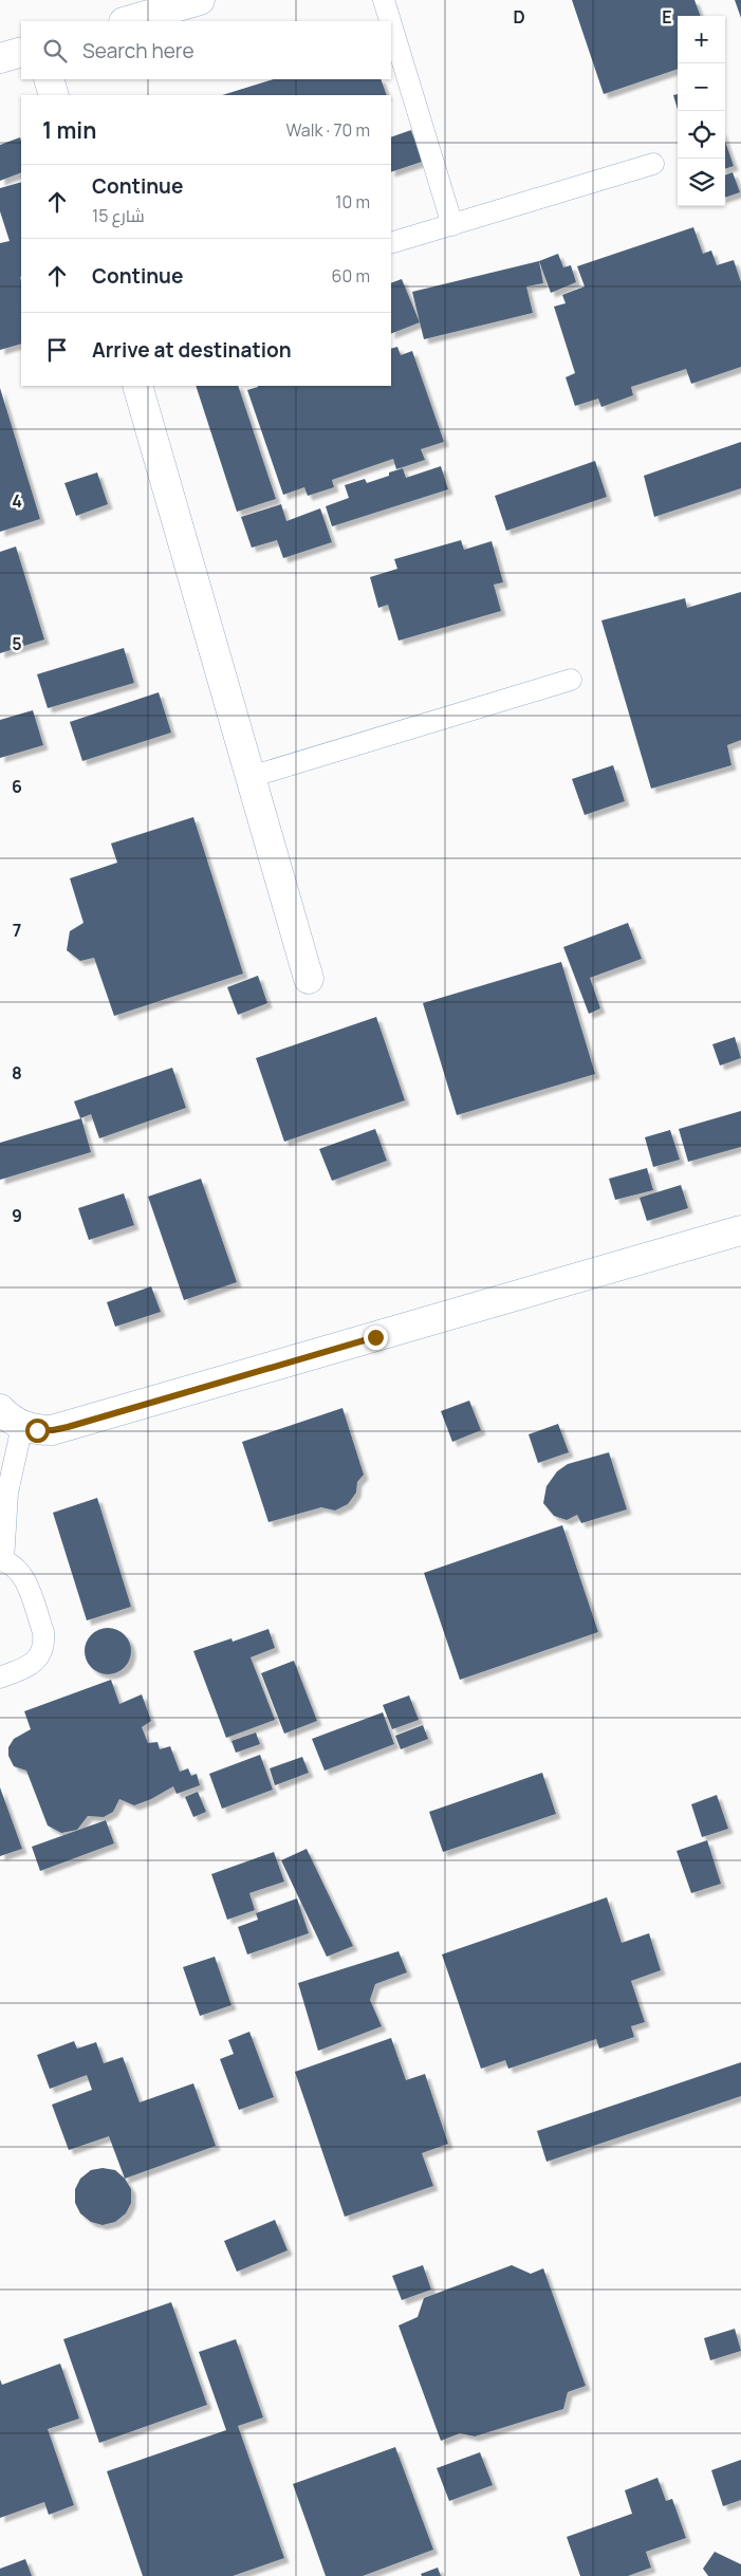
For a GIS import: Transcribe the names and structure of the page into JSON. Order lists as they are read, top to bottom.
{
  "page": {
    "map_buttons": ["+", "−"],
    "search": "Search here",
    "heading": ["1 min", "Walk · 70 m"],
    "list": [
      ["Continue", "شارع 15", "10 m"],
      ["Continue", "60 m"],
      "Arrive at destination"
    ]
  },
  "grid": {
    "columns": ["D", "E"],
    "rows": [
      "4",
      "5",
      "6",
      "7",
      "8",
      "9"
    ]
  }
}
